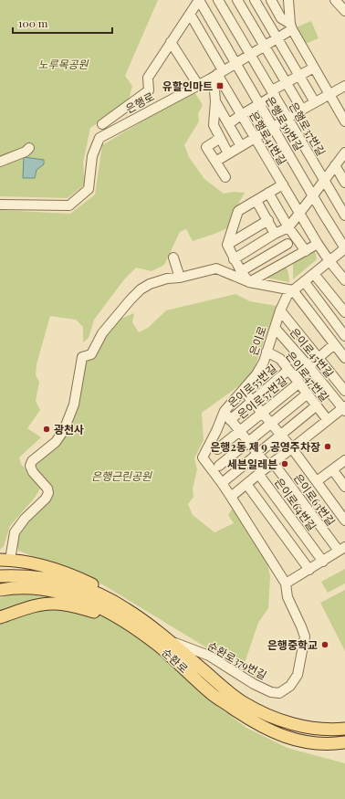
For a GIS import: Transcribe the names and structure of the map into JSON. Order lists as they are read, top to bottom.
{
  "streets": {
    "main road": ["순환로"],
    "street": [
      "은행로",
      "은행로39번길",
      "은행로37번길",
      "은행로41번길",
      "은이로",
      "은이로45번길",
      "은이로47번길",
      "은이로55번길",
      "은이로57번길",
      "은이로63번길",
      "은이로64번길",
      "순환로379번길"
    ]
  },
  "crossings": [
    ["은행로", "은행로39번길"],
    ["은행로", "은행로37번길"],
    ["은행로", "은행로41번길"],
    ["은행로39번길", "은이로"],
    ["은이로", "은이로45번길"],
    ["은이로", "은이로47번길"],
    ["은이로", "은이로63번길"],
    ["은이로45번길", "은이로57번길"],
    ["은이로47번길", "은이로55번길"],
    ["은이로47번길", "은이로57번길"],
    ["은이로55번길", "은이로63번길"],
    ["은이로57번길", "은이로63번길"],
    ["순환로", "순환로379번길"]
  ],
  "parks": ["노루목공원", "은행근린공원"],
  "places": {
    "transit": ["유할인마트"],
    "other": [
      "광천사",
      "은행2동 제 9 공영주차장",
      "세븐일레븐",
      "은행중학교"
    ]
  },
  "scale_bar": "100 m"
}
